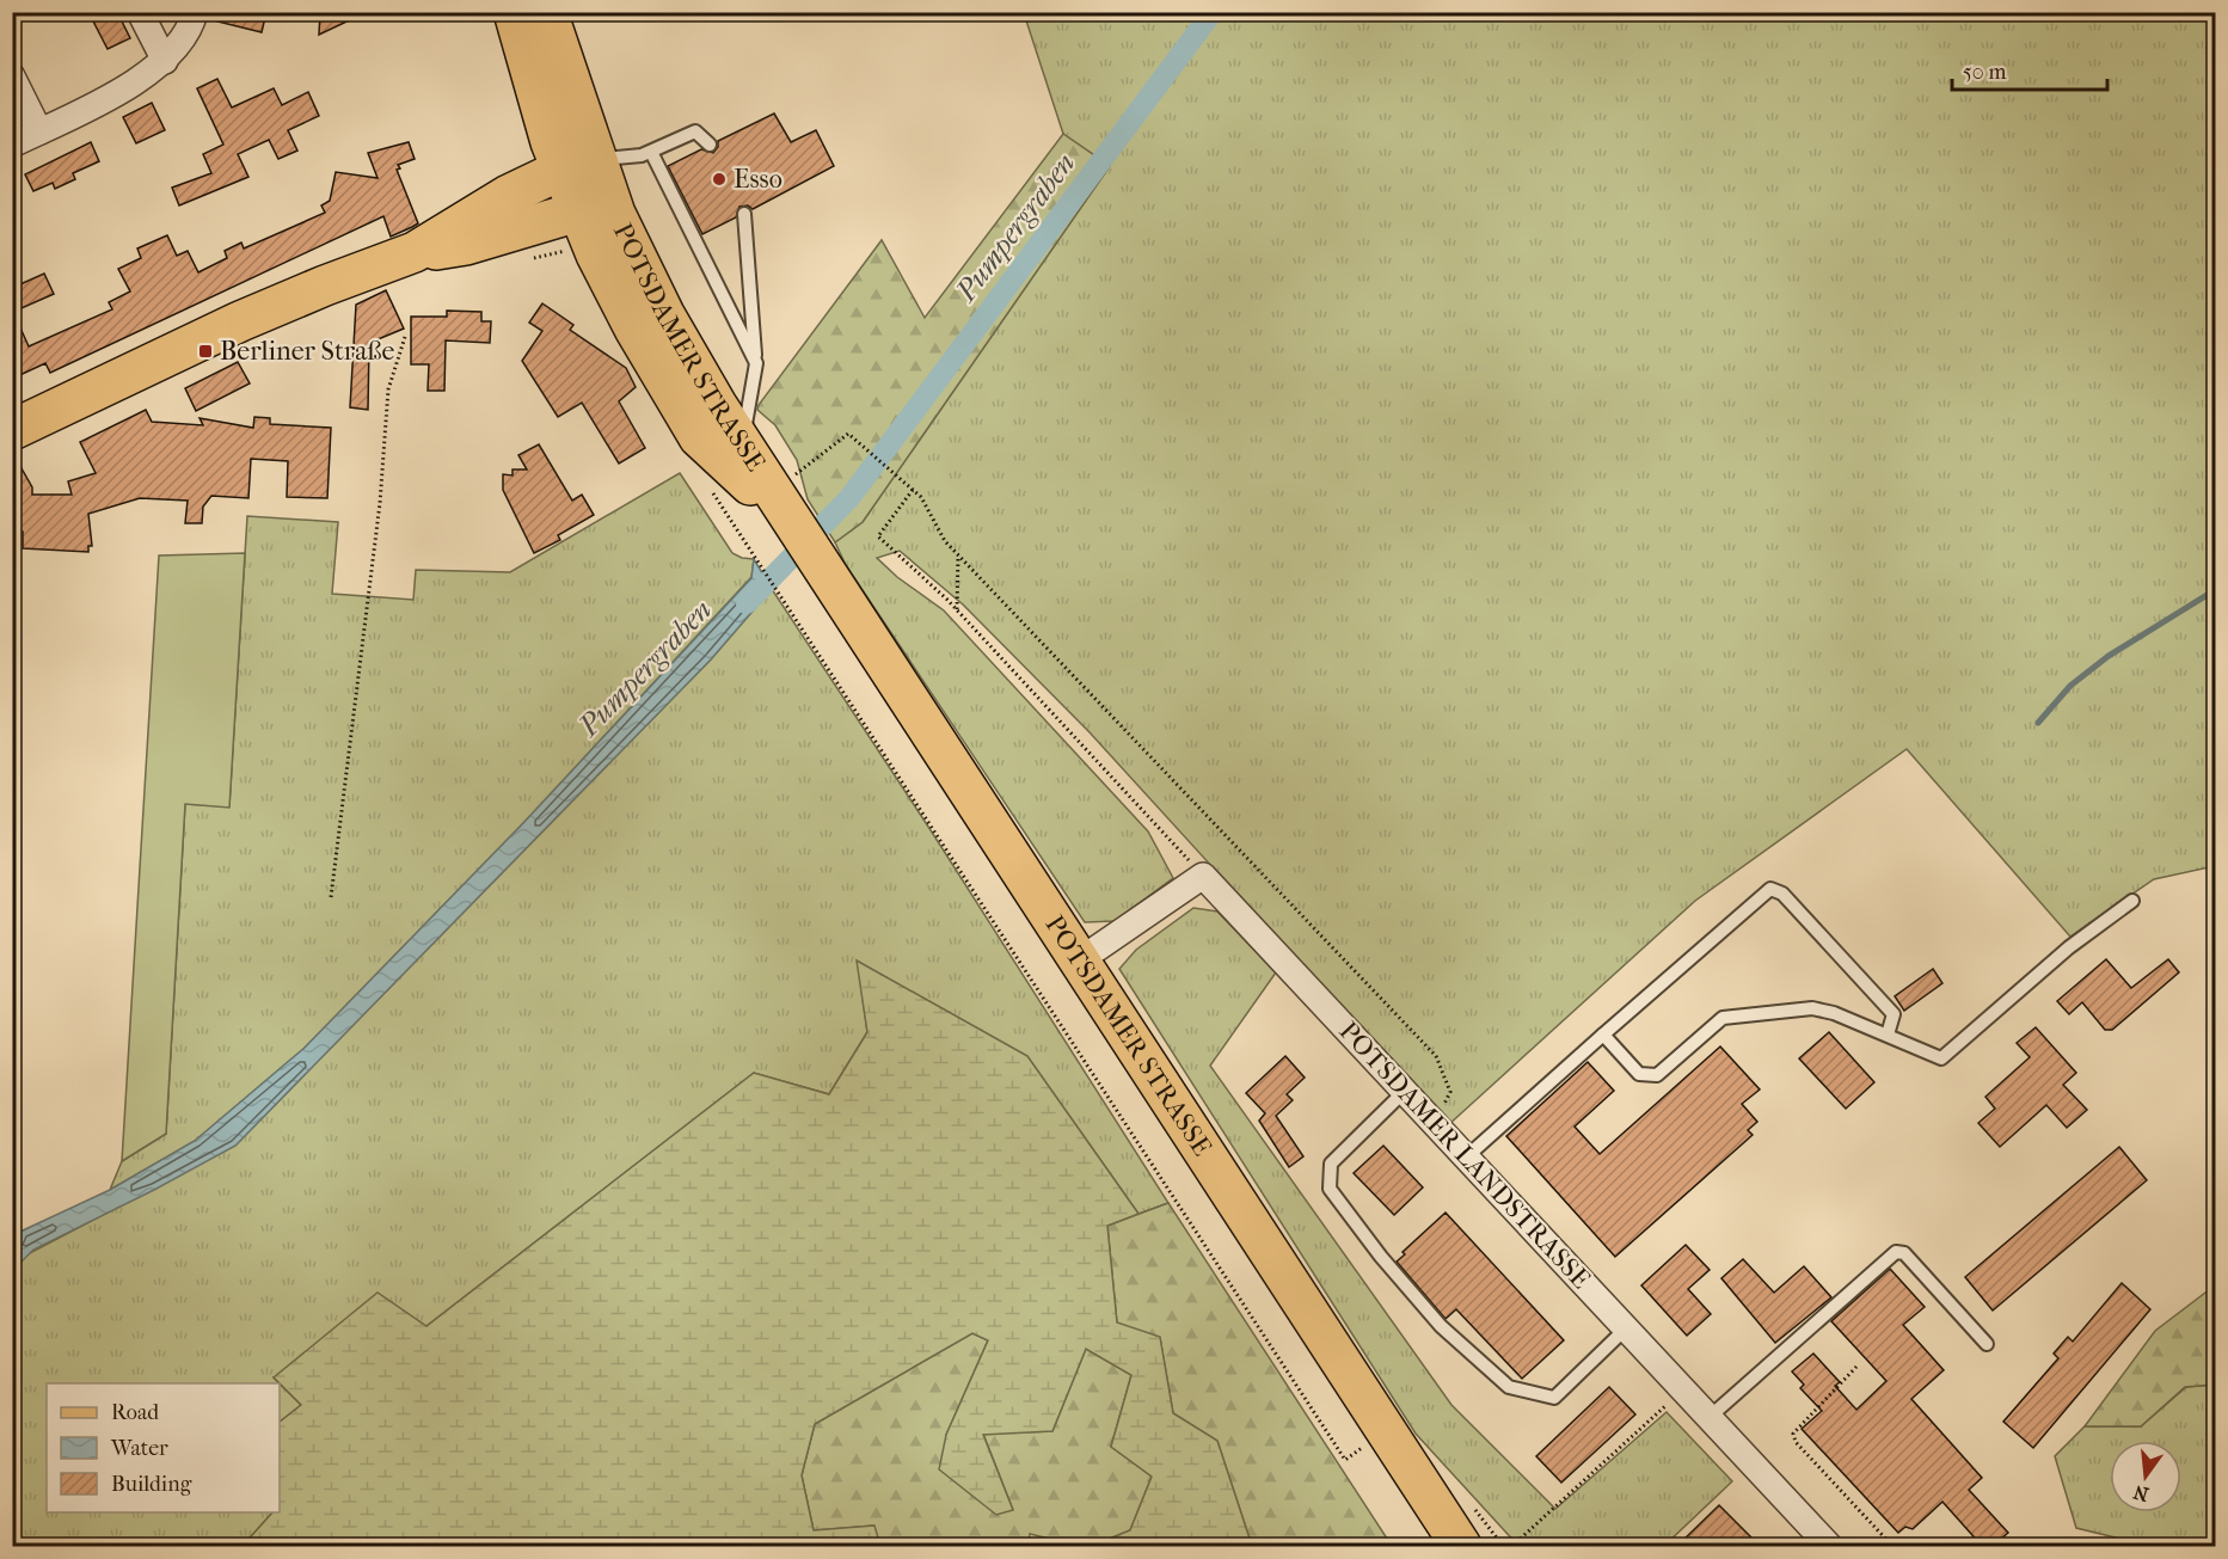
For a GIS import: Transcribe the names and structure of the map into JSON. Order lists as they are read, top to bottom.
{
  "streets": {
    "main road": ["POTSDAMER STRASSE"],
    "street": ["POTSDAMER LANDSTRASSE"]
  },
  "water": ["Pumpergraben"],
  "places": {
    "other": ["Esso"],
    "transit": ["Berliner Straße"]
  },
  "legend": ["Road", "Water", "Building"],
  "scale_bar": "50 m",
  "north": "bottom"
}
